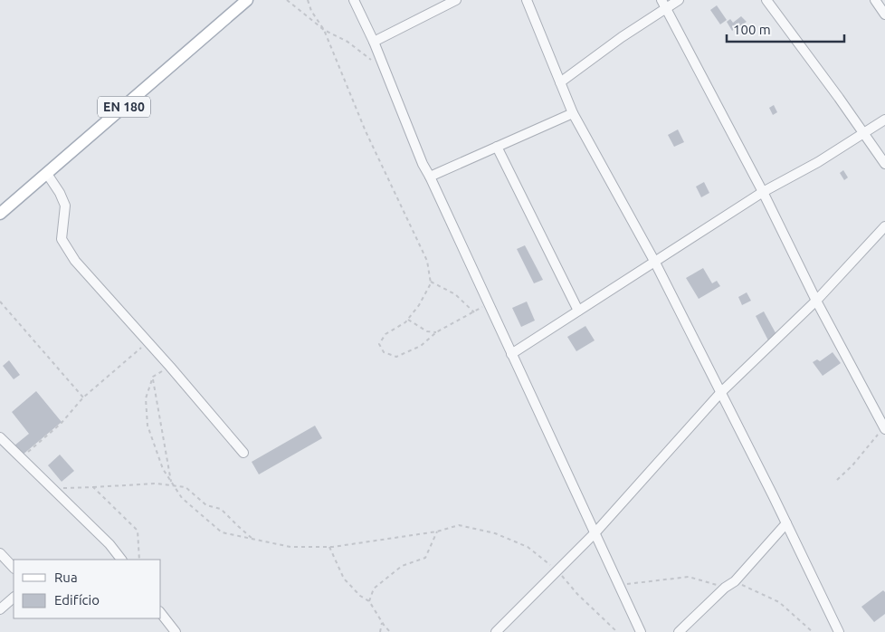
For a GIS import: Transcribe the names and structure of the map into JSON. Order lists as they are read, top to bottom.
{
  "streets": {
    "main road": ["EN 180"]
  },
  "legend": ["Rua", "Edifício"],
  "scale_bar": "100 m"
}
